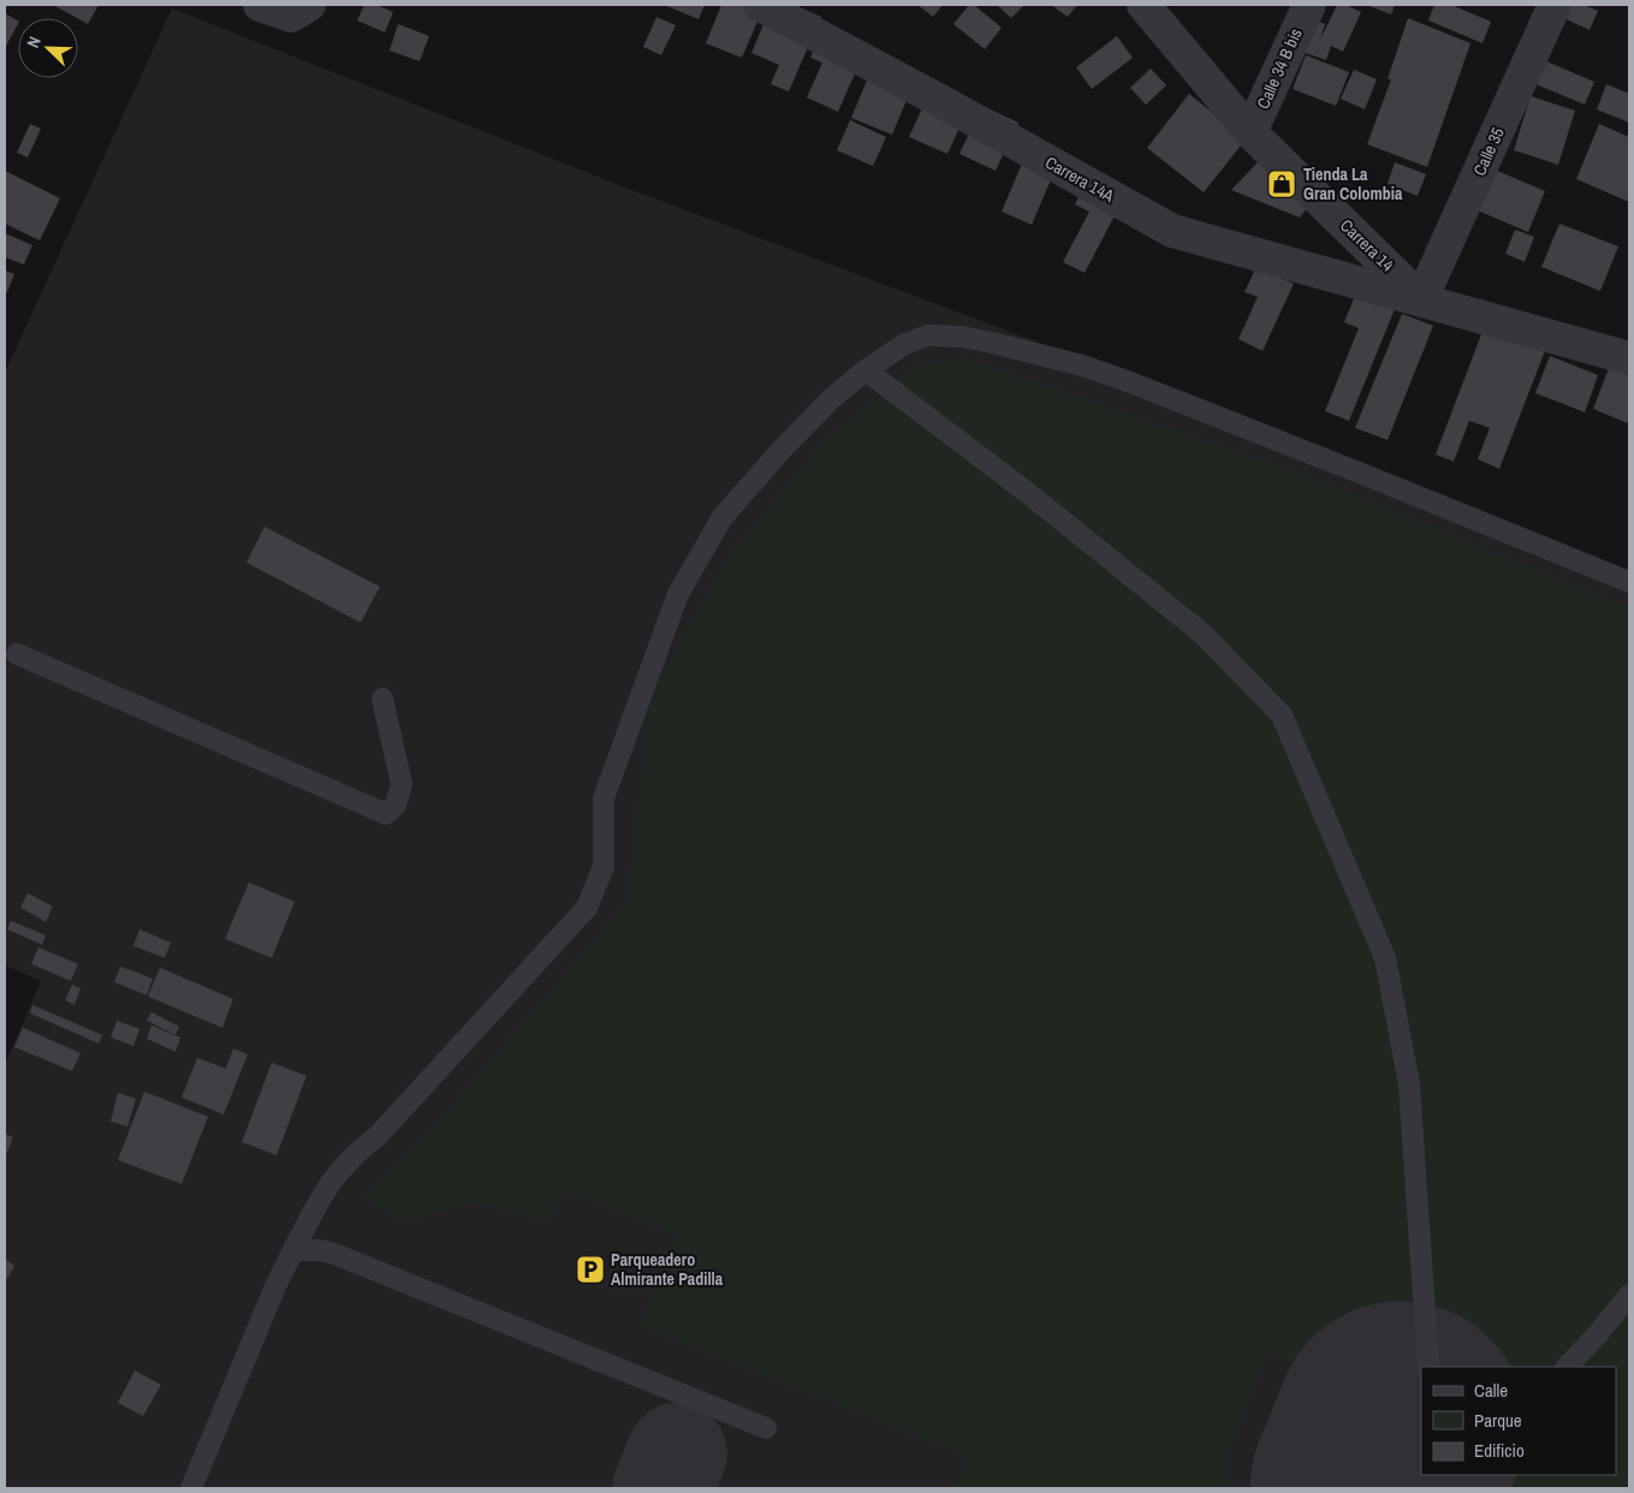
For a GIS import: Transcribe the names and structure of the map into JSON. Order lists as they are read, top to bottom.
{
  "streets": {
    "street": [
      "Calle 34 B bis",
      "Calle 35",
      "Carrera 14A",
      "Carrera 14"
    ]
  },
  "crossings": [
    ["Calle 34 B bis", "Carrera 14"],
    ["Calle 35", "Carrera 14A"],
    ["Calle 35", "Carrera 14"],
    ["Carrera 14A", "Carrera 14"]
  ],
  "places": {
    "shop": ["Tienda La Gran Colombia"],
    "parking": ["Parqueadero Almirante Padilla"]
  },
  "legend": ["Calle", "Parque", "Edificio"],
  "north": "top left"
}
